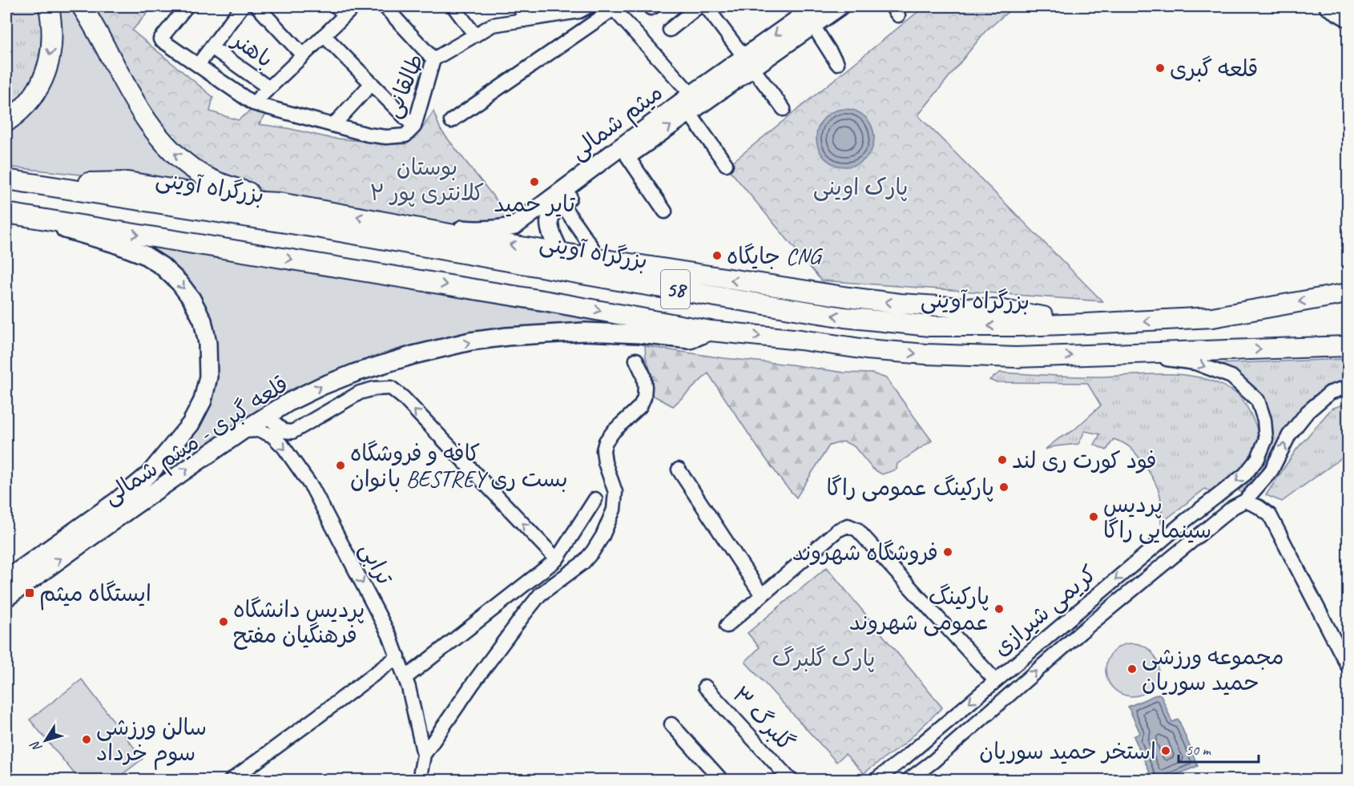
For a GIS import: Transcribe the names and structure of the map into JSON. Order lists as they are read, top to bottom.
{
  "streets": {
    "highway": ["بزرگراه آوینی", "58"],
    "main road": ["میثم شمالی", "قلعه گبری - میثم شمالی"],
    "street": [
      "باهنر",
      "طالقانی",
      "ترابی",
      "کریمی شیرازی",
      "گلبرگ ۳"
    ]
  },
  "crossings": [
    ["58", "قلعه گبری - میثم شمالی"],
    ["58", "کریمی شیرازی"],
    ["قلعه گبری - میثم شمالی", "ترابی"]
  ],
  "one_way": ["ترابی"],
  "parks": ["بوستان کلانتری پور ۲", "پارک اوینی", "پارک گلبرگ"],
  "places": {
    "other": [
      "قلعه گبری",
      "تایر حمید",
      "جایگاه CNG",
      "فود کورت ری لند",
      "کافه و فروشگاه بانوان BESTREY بست ری",
      "پارکینگ عمومی راگا",
      "پردیس سینمایی راگا",
      "فروشگاه شهروند",
      "پارکینگ عمومی شهروند",
      "پردیس دانشگاه فرهنگیان مفتح",
      "مجموعه ورزشی حمید سوریان",
      "سالن ورزشی سوم خرداد",
      "استخر حمید سوریان"
    ],
    "transit": ["ایستگاه میثم"]
  },
  "scale_bar": "50 m",
  "north": "bottom left"
}
